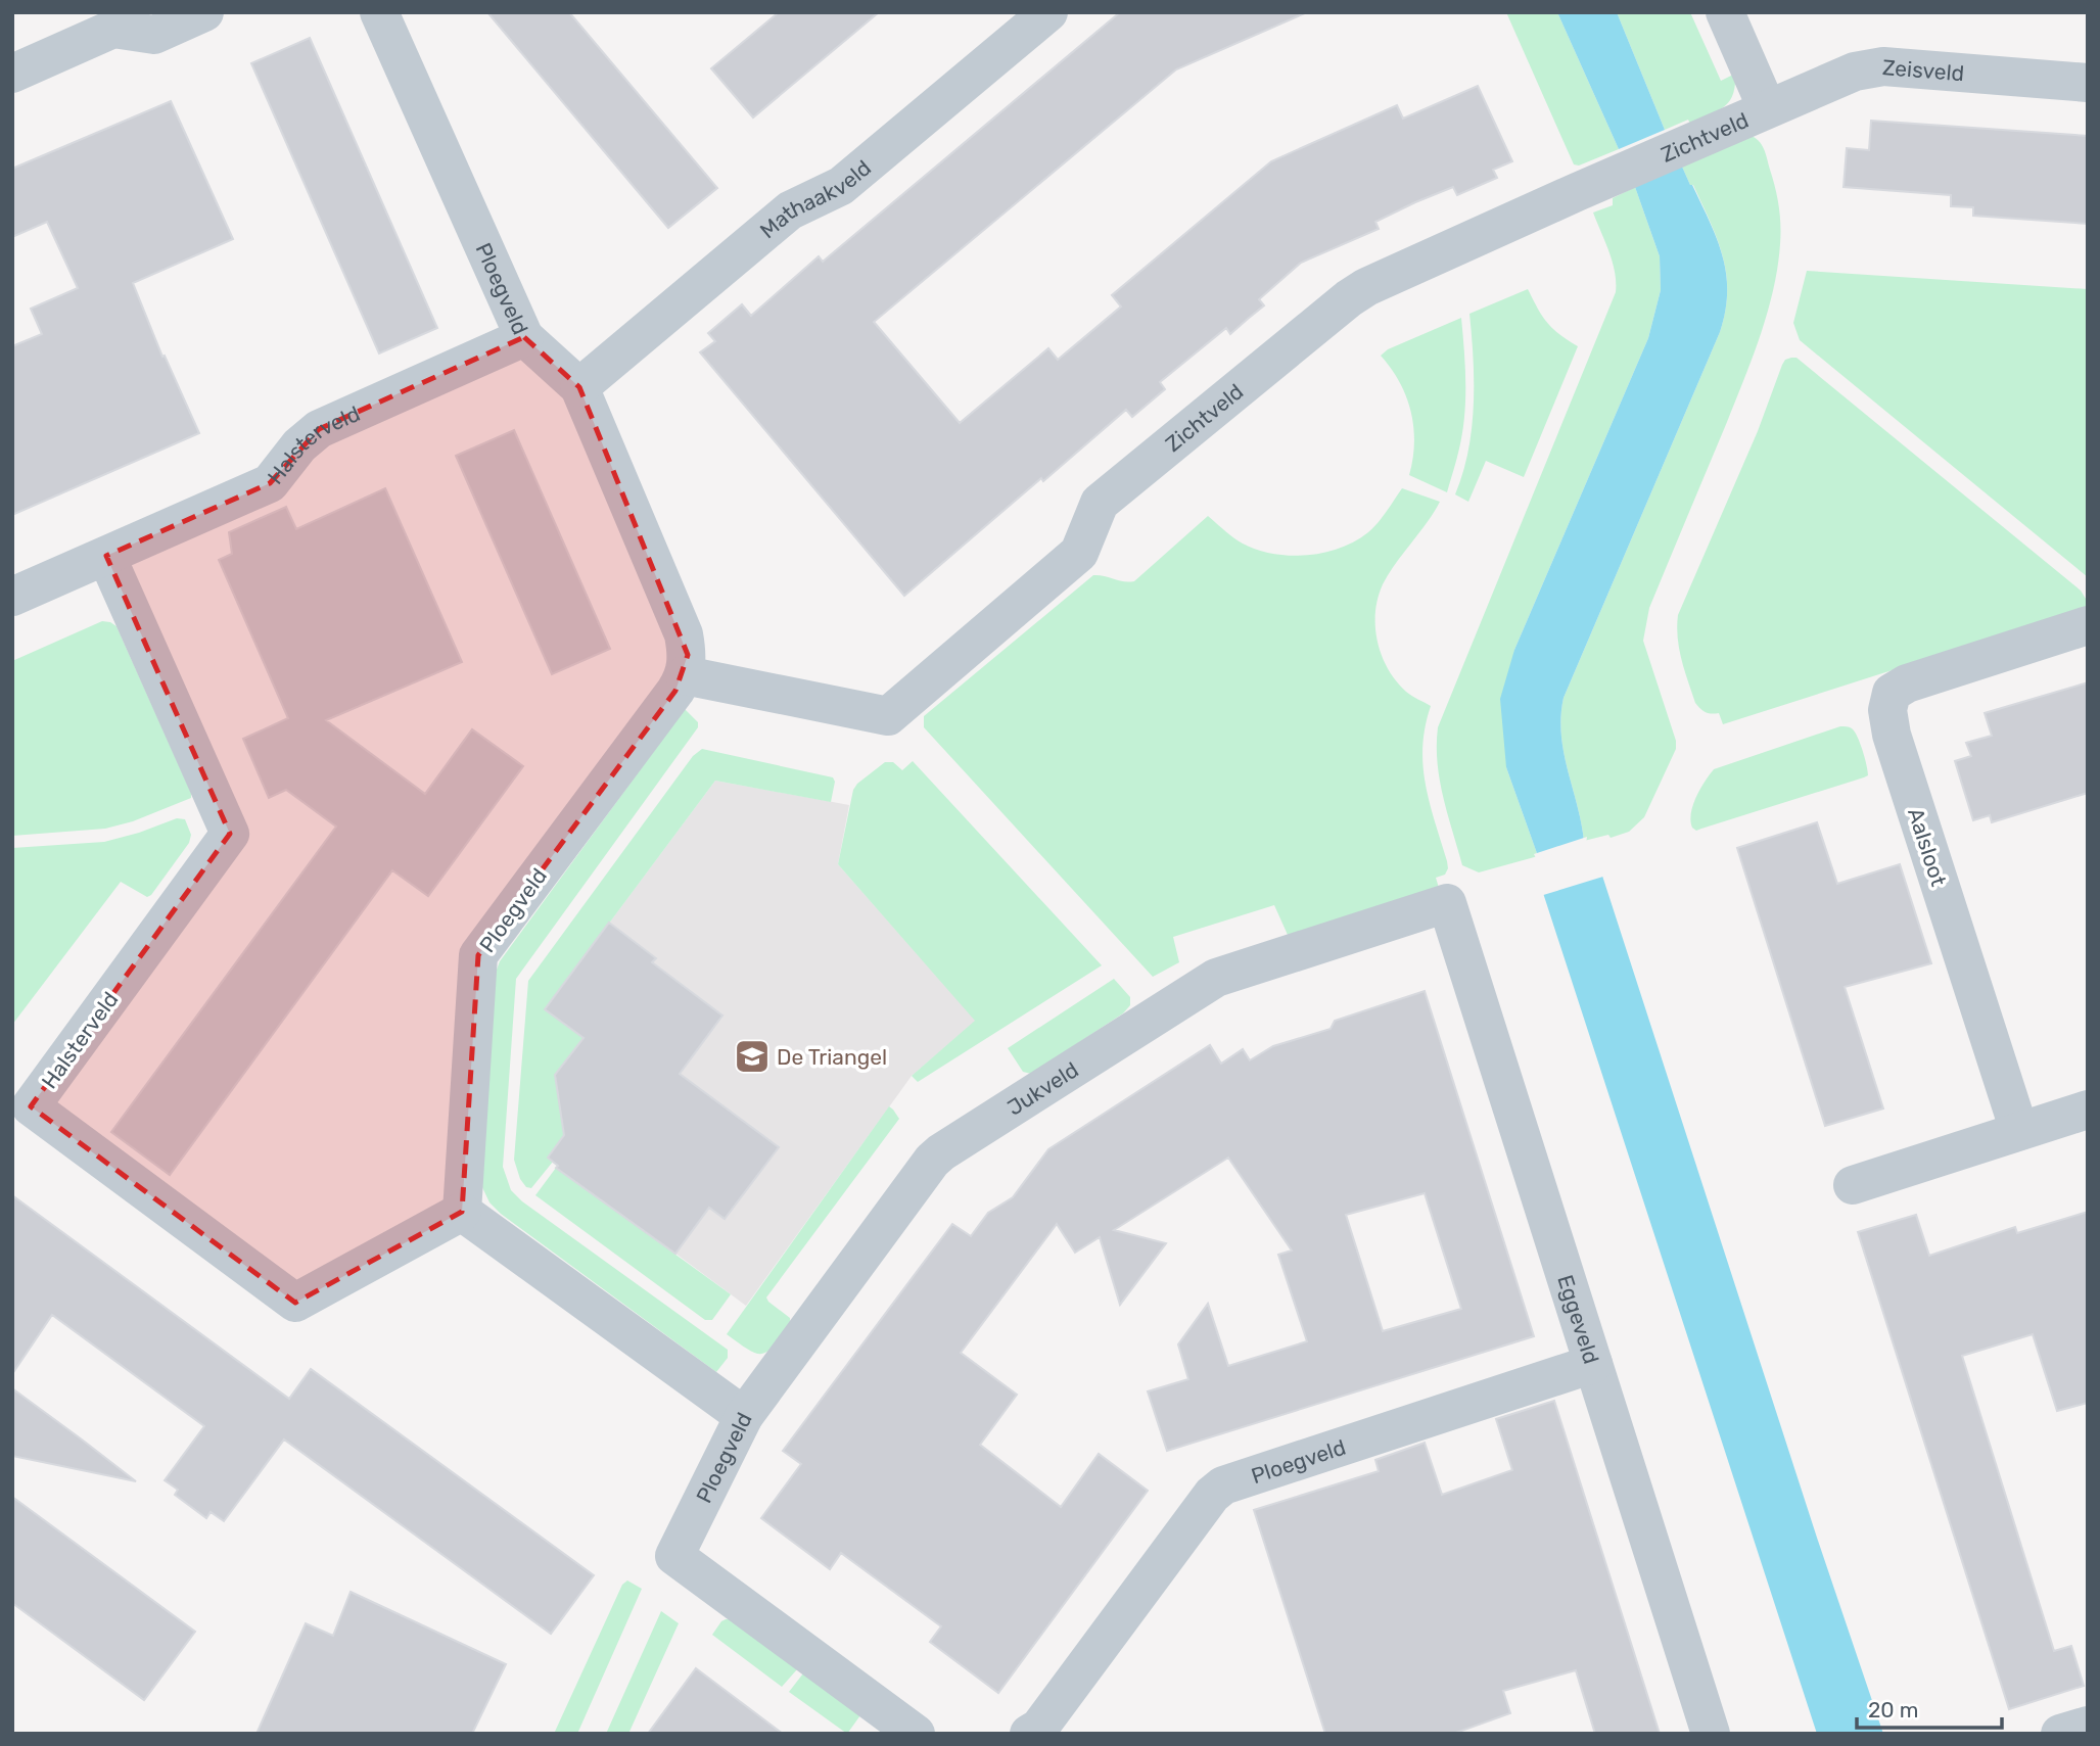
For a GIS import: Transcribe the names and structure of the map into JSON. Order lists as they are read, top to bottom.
{
  "streets": {
    "street": [
      "Zeisveld",
      "Zichtveld",
      "Mathaakveld",
      "Ploegveld",
      "Halsterveld",
      "Aalsloot",
      "Jukveld",
      "Eggeveld"
    ]
  },
  "crossings": [
    ["Zeisveld", "Zichtveld"],
    ["Zichtveld", "Ploegveld"],
    ["Mathaakveld", "Ploegveld"],
    ["Ploegveld", "Halsterveld"],
    ["Ploegveld", "Jukveld"],
    ["Ploegveld", "Eggeveld"],
    ["Jukveld", "Eggeveld"]
  ],
  "places": {
    "school or university": ["De Triangel"]
  },
  "scale_bar": "20 m"
}
